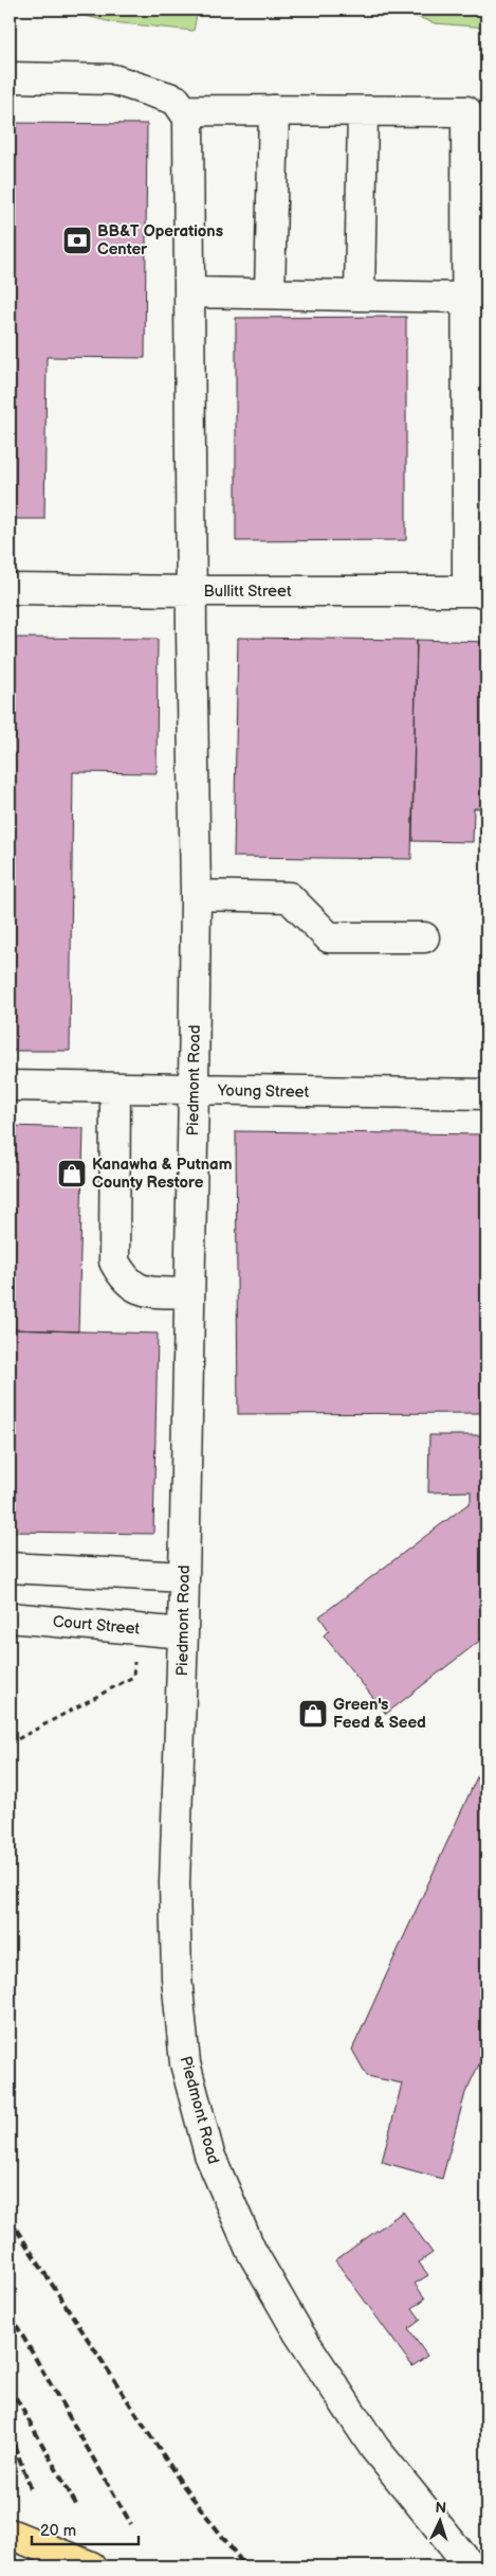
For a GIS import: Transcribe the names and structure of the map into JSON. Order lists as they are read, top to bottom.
{
  "streets": {
    "street": [
      "Bullitt Street",
      "Piedmont Road",
      "Young Street",
      "Court Street"
    ]
  },
  "crossings": [
    ["Bullitt Street", "Piedmont Road"],
    ["Piedmont Road", "Young Street"],
    ["Piedmont Road", "Court Street"]
  ],
  "places": {
    "bank": ["BB&T Operations Center"],
    "shop": ["Kanawha & Putnam County Restore", "Green's Feed & Seed"]
  },
  "scale_bar": "20 m",
  "north": "top"
}
